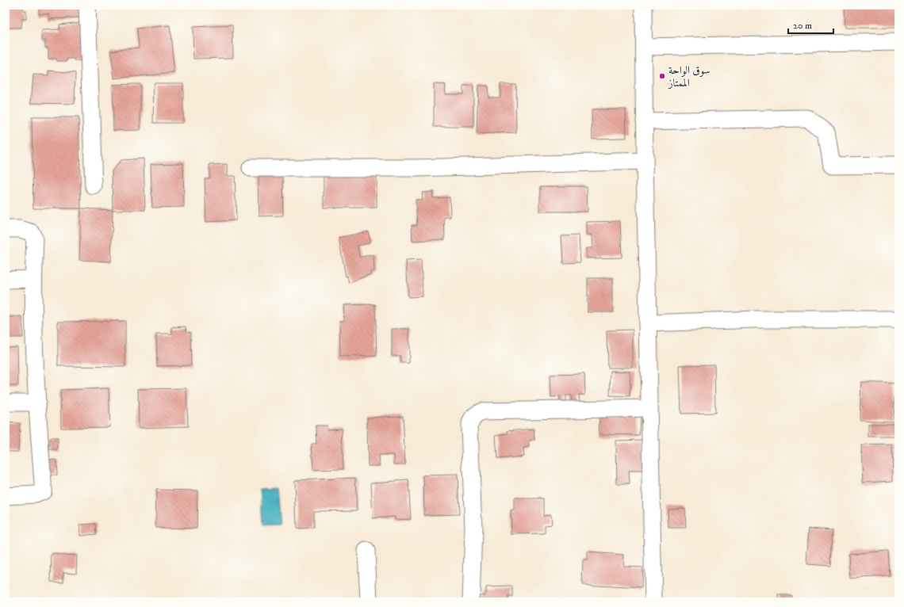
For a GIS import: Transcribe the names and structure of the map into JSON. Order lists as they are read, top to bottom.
{
  "places": ["سوق الواحة الممتاز"],
  "scale_bar": "20 m"
}
